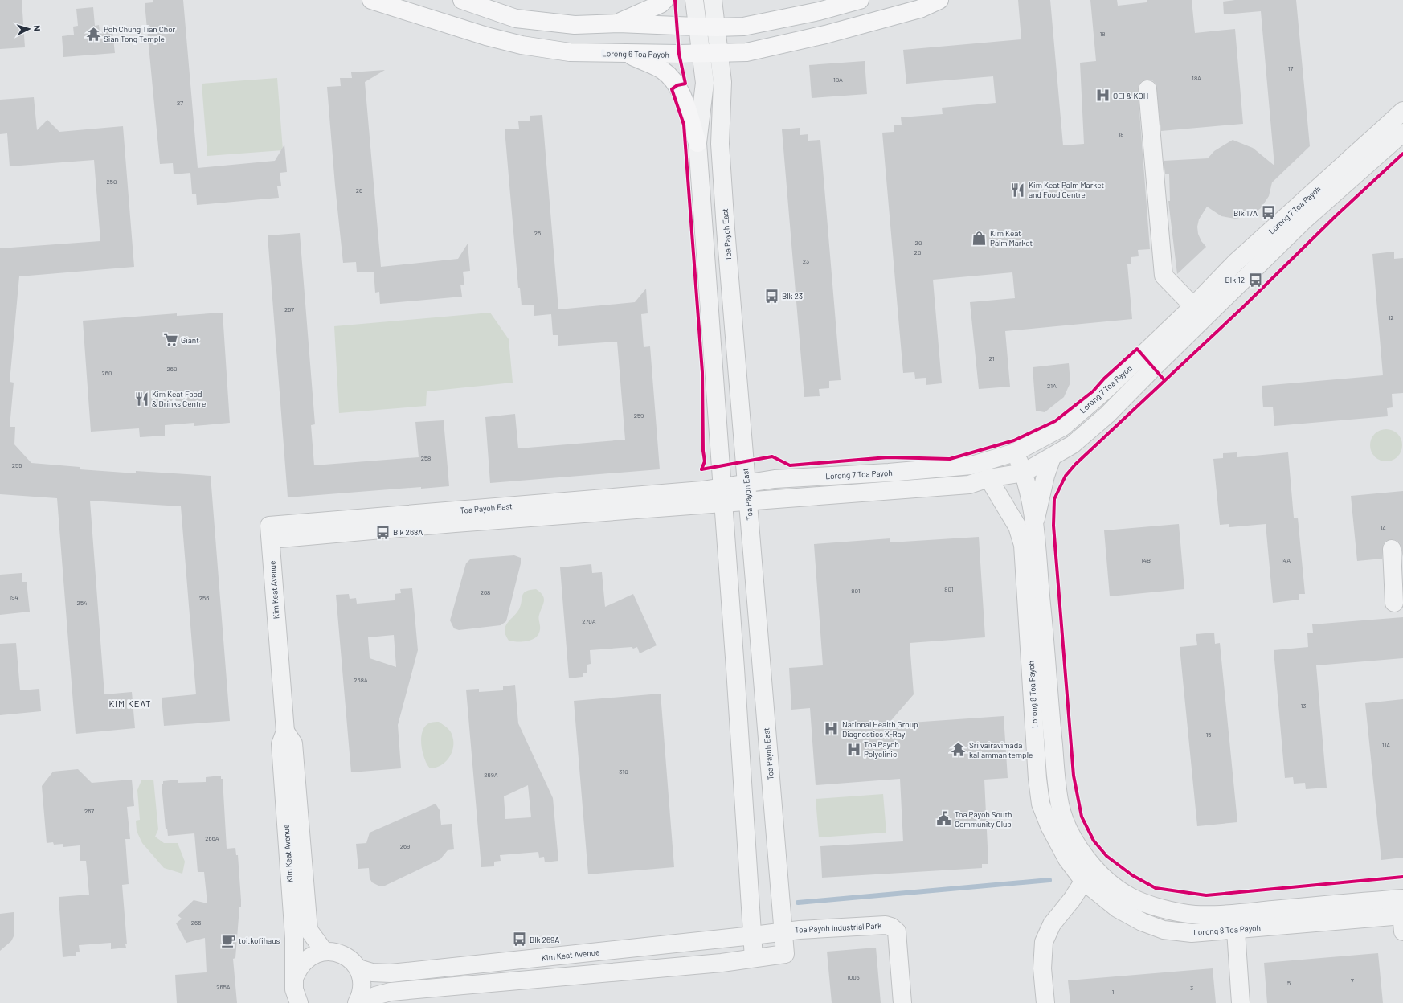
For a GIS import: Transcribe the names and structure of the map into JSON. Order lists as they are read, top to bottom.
{
  "streets": {
    "main road": ["Lorong 6 Toa Payoh"],
    "street": [
      "Lorong 7 Toa Payoh",
      "Toa Payoh East",
      "Kim Keat Avenue",
      "Lorong 8 Toa Payoh",
      "Toa Payoh Industrial Park"
    ]
  },
  "crossings": [
    ["Lorong 6 Toa Payoh", "Toa Payoh East"],
    ["Lorong 7 Toa Payoh", "Toa Payoh East"],
    ["Lorong 7 Toa Payoh", "Lorong 8 Toa Payoh"],
    ["Toa Payoh East", "Kim Keat Avenue"],
    ["Toa Payoh East", "Toa Payoh Industrial Park"],
    ["Kim Keat Avenue", "Toa Payoh Industrial Park"]
  ],
  "districts": ["KIM KEAT"],
  "places": {
    "temple": ["Poh Chung Tian Chor Sian Tong Temple", "Sri vairavimada kaliamman temple"],
    "hospital": ["OEI & KOH", "National Health Group Diagnostics X-Ray", "Toa Payoh Polyclinic"],
    "restaurant": ["Kim Keat Palm Market and Food Centre", "Kim Keat Food & Drinks Centre"],
    "bus stop": [
      "Blk 17A",
      "Blk 12",
      "Blk 23",
      "Blk 268A",
      "Blk 269A"
    ],
    "shop": ["Kim Keat Palm Market"],
    "supermarket": ["Giant"],
    "public building": ["Toa Payoh South Community Club"],
    "cafe": ["toi.kofihaus"]
  },
  "house_numbers": [
    "18",
    "17",
    "18A",
    "19A",
    "27",
    "18",
    "250",
    "26",
    "25",
    "20",
    "20",
    "23",
    "257",
    "12",
    "21",
    "260",
    "260",
    "21A",
    "259",
    "258",
    "255",
    "14",
    "14B",
    "14A",
    "801",
    "801",
    "268",
    "194",
    "256",
    "254",
    "270A",
    "268A",
    "13",
    "15",
    "11A",
    "310",
    "269A",
    "267",
    "266A",
    "269",
    "266",
    "1003",
    "7",
    "5",
    "265A",
    "3",
    "1"
  ],
  "north": "right"
}
